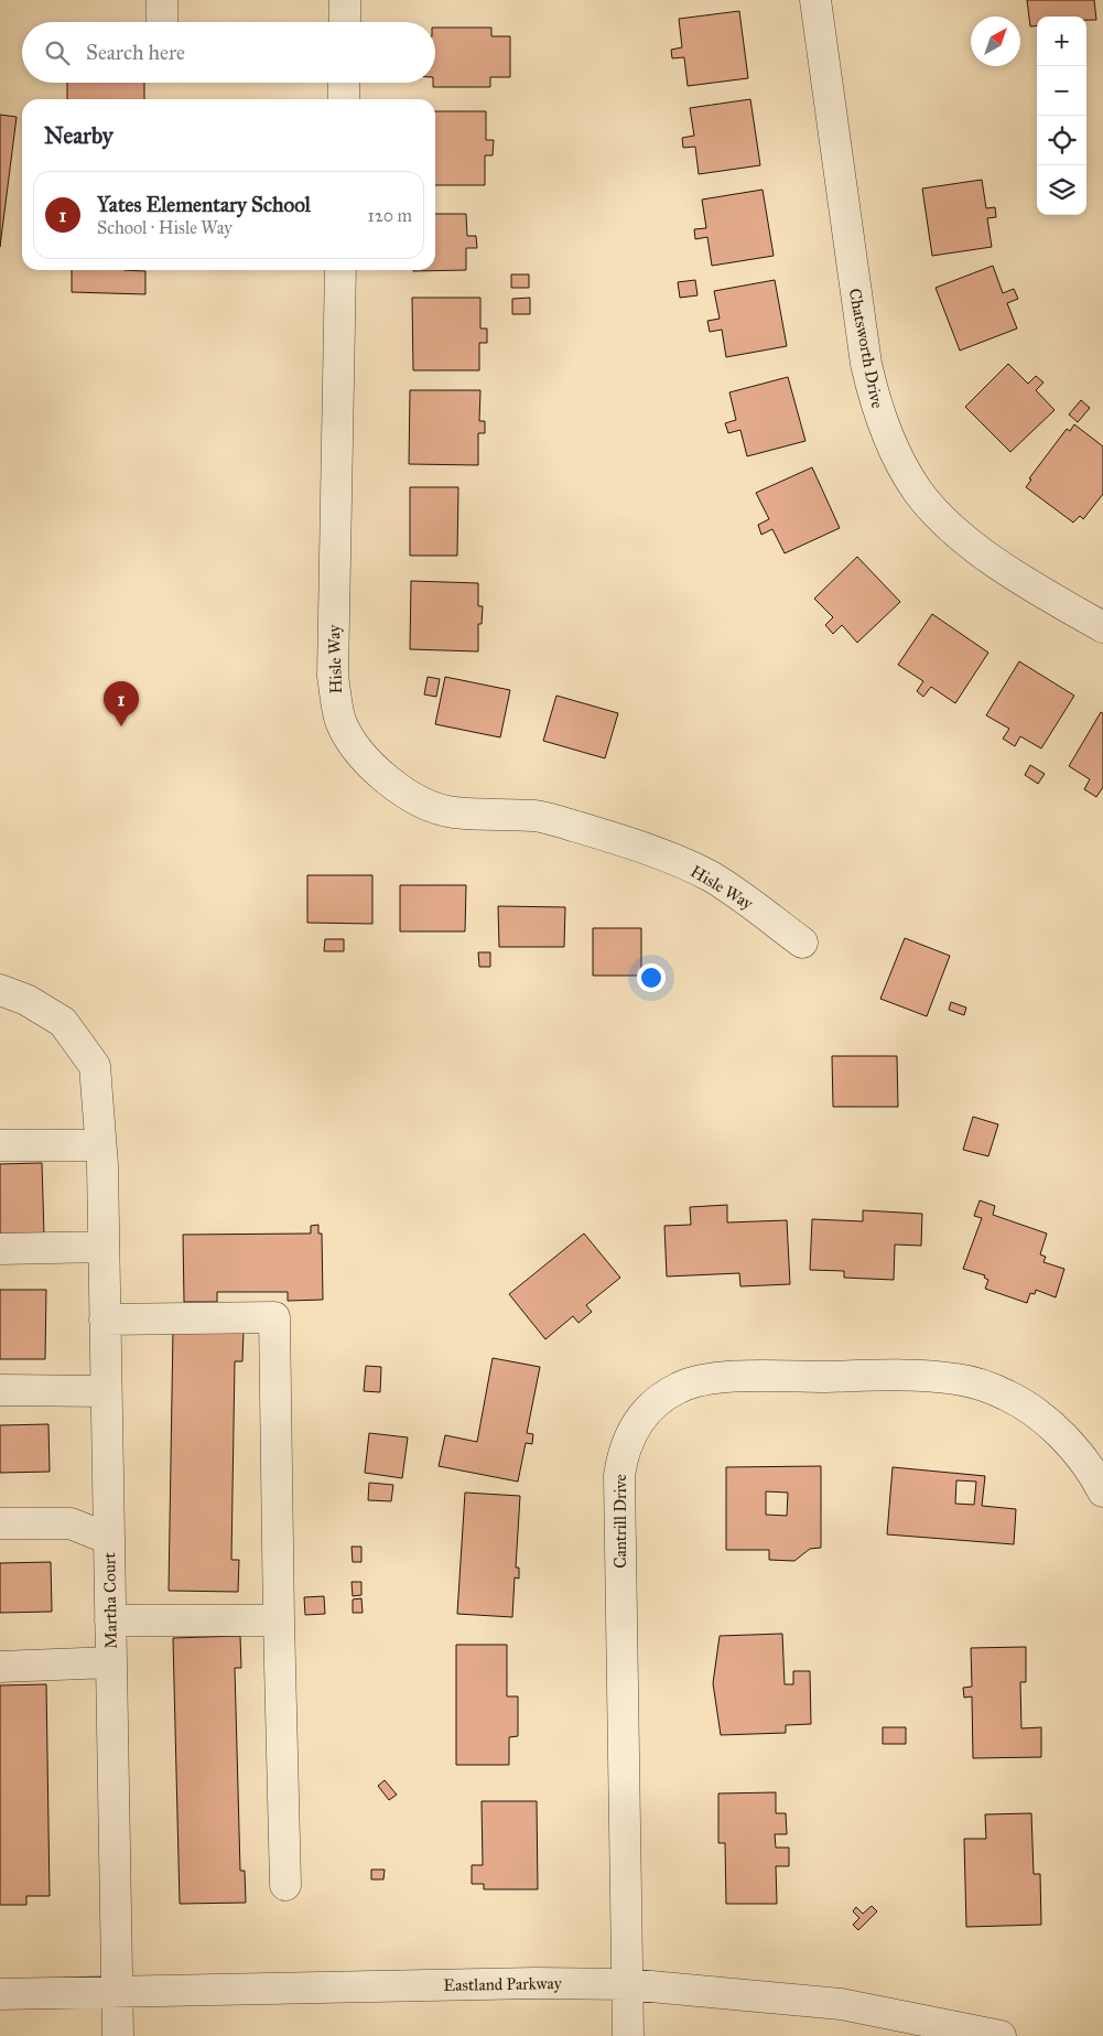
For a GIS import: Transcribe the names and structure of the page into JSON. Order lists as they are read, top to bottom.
{
  "streets": {
    "street": [
      "Chatsworth Drive",
      "Hisle Way",
      "Cantrill Drive",
      "Martha Court",
      "Eastland Parkway"
    ]
  },
  "crossings": [
    ["Cantrill Drive", "Eastland Parkway"],
    ["Martha Court", "Eastland Parkway"]
  ],
  "north": "top right",
  "page": {
    "map_buttons": ["+", "−"],
    "search": "Search here",
    "heading": "Nearby",
    "list": [
      {
        "mark": "1",
        "name": "Yates Elementary School",
        "note": "School · Hisle Way",
        "value": "120 m"
      }
    ],
    "pins": "1"
  }
}
